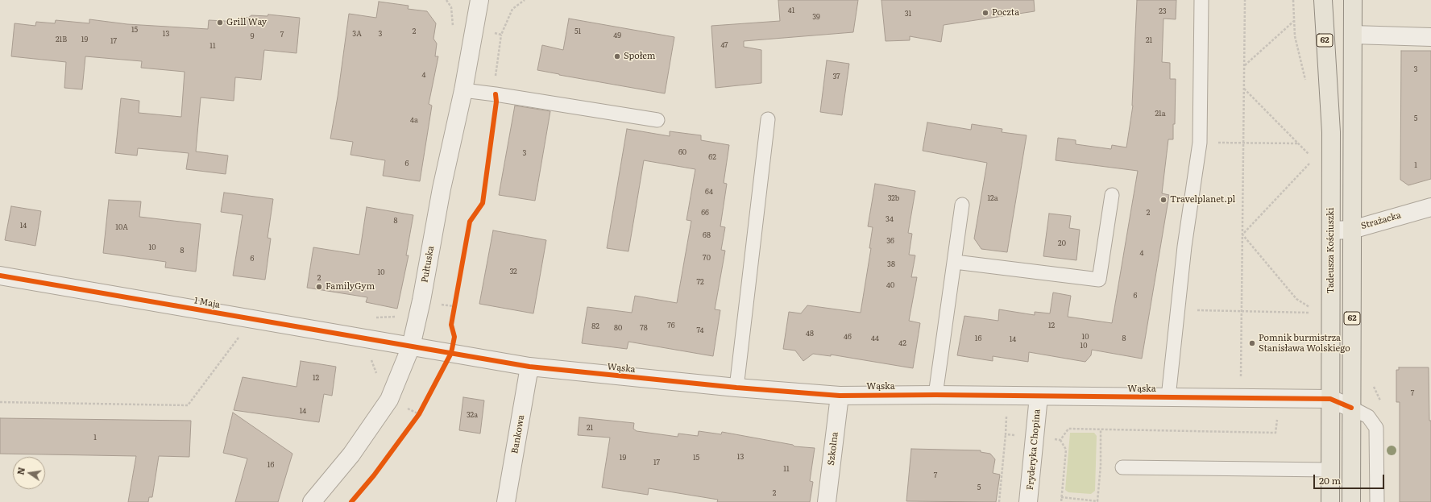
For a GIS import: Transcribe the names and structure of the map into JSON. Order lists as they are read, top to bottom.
{
  "streets": {
    "main road": ["62", "Tadeusza Kościuszki"],
    "street": [
      "Strażacka",
      "Pułtuska",
      "1 Maja",
      "Wąska",
      "Bankowa",
      "Szkolna",
      "Fryderyka Chopina"
    ]
  },
  "crossings": [
    ["62", "Strażacka"],
    ["62", "Wąska"],
    ["Strażacka", "Tadeusza Kościuszki"],
    ["Tadeusza Kościuszki", "Wąska"],
    ["Pułtuska", "1 Maja"],
    ["Pułtuska", "Wąska"],
    ["1 Maja", "Wąska"],
    ["Wąska", "Bankowa"],
    ["Wąska", "Szkolna"],
    ["Wąska", "Fryderyka Chopina"]
  ],
  "places": [
    "Poczta",
    "Grill Way",
    "Społem",
    "Travelplanet.pl",
    "FamilyGym",
    "Pomnik burmistrza Stanisława Wolskiego"
  ],
  "house_numbers": [
    "41",
    "23",
    "31",
    "39",
    "15",
    "2",
    "51",
    "13",
    "3A",
    "3",
    "7",
    "49",
    "9",
    "21B",
    "19",
    "21",
    "17",
    "47",
    "11",
    "3",
    "4",
    "37",
    "21a",
    "5",
    "4a",
    "60",
    "3",
    "62",
    "6",
    "1",
    "64",
    "32b",
    "12a",
    "66",
    "2",
    "34",
    "8",
    "14",
    "10A",
    "68",
    "36",
    "20",
    "10",
    "8",
    "4",
    "70",
    "6",
    "38",
    "32",
    "10",
    "2",
    "72",
    "40",
    "6",
    "76",
    "12",
    "82",
    "80",
    "78",
    "74",
    "48",
    "46",
    "10",
    "44",
    "16",
    "8",
    "14",
    "42",
    "10",
    "12",
    "7",
    "14",
    "32a",
    "21",
    "1",
    "13",
    "19",
    "15",
    "17",
    "16",
    "11",
    "7",
    "5",
    "2"
  ],
  "scale_bar": "20 m",
  "north": "left"
}
